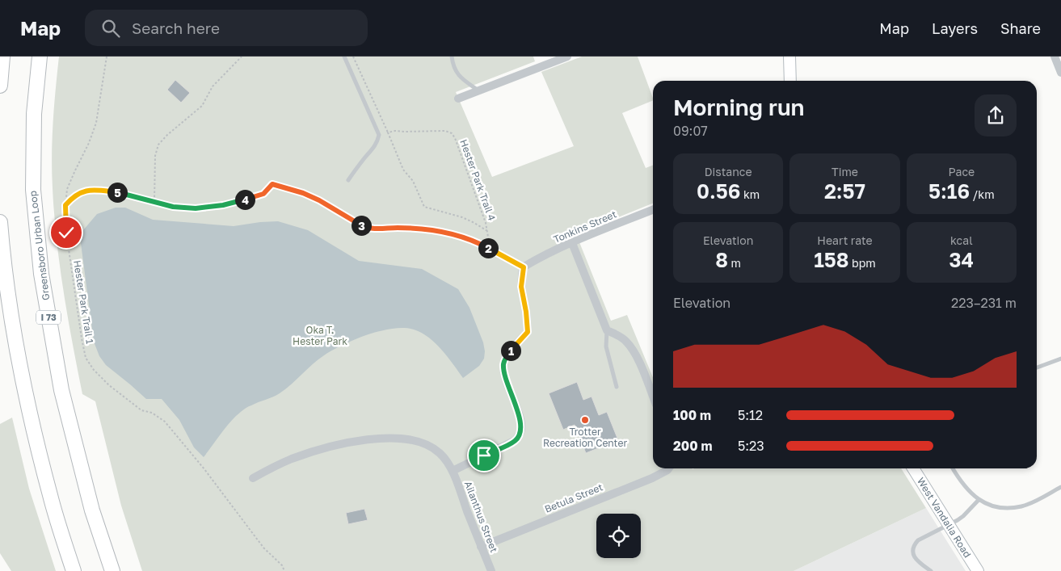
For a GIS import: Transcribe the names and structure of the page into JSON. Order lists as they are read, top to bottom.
{
  "streets": {
    "highway": ["Greensboro Urban Loop", "I 73"],
    "street": [
      "Tonkins Street",
      "Betula Street",
      "Ailanthus Street",
      "West Vandalia Road"
    ],
    "path": ["Hester Park Trail 4", "Hester Park Trail 1"]
  },
  "crossings": [
    ["Betula Street", "Ailanthus Street"]
  ],
  "parks": ["Oka T. Hester Park"],
  "places": ["Trotter Recreation Center"],
  "page": {
    "header": "Map",
    "search": "Search here",
    "nav": ["Map", "Layers", "Share"],
    "heading": ["Morning run", "09:07"],
    "stats": [
      ["Distance", "0.56 km"],
      ["Time", "2:57"],
      ["Pace", "5:16 /km"],
      ["Elevation", "8 m"],
      ["Heart rate", "158 bpm"],
      ["kcal", "34"]
    ],
    "pins": [
      "5",
      "4",
      "3",
      "2",
      "1"
    ],
    "chart": ["Elevation", "223–231 m"],
    "list": [
      {
        "name": "100 m",
        "note": "5:12"
      },
      {
        "name": "200 m",
        "note": "5:23"
      }
    ]
  }
}
